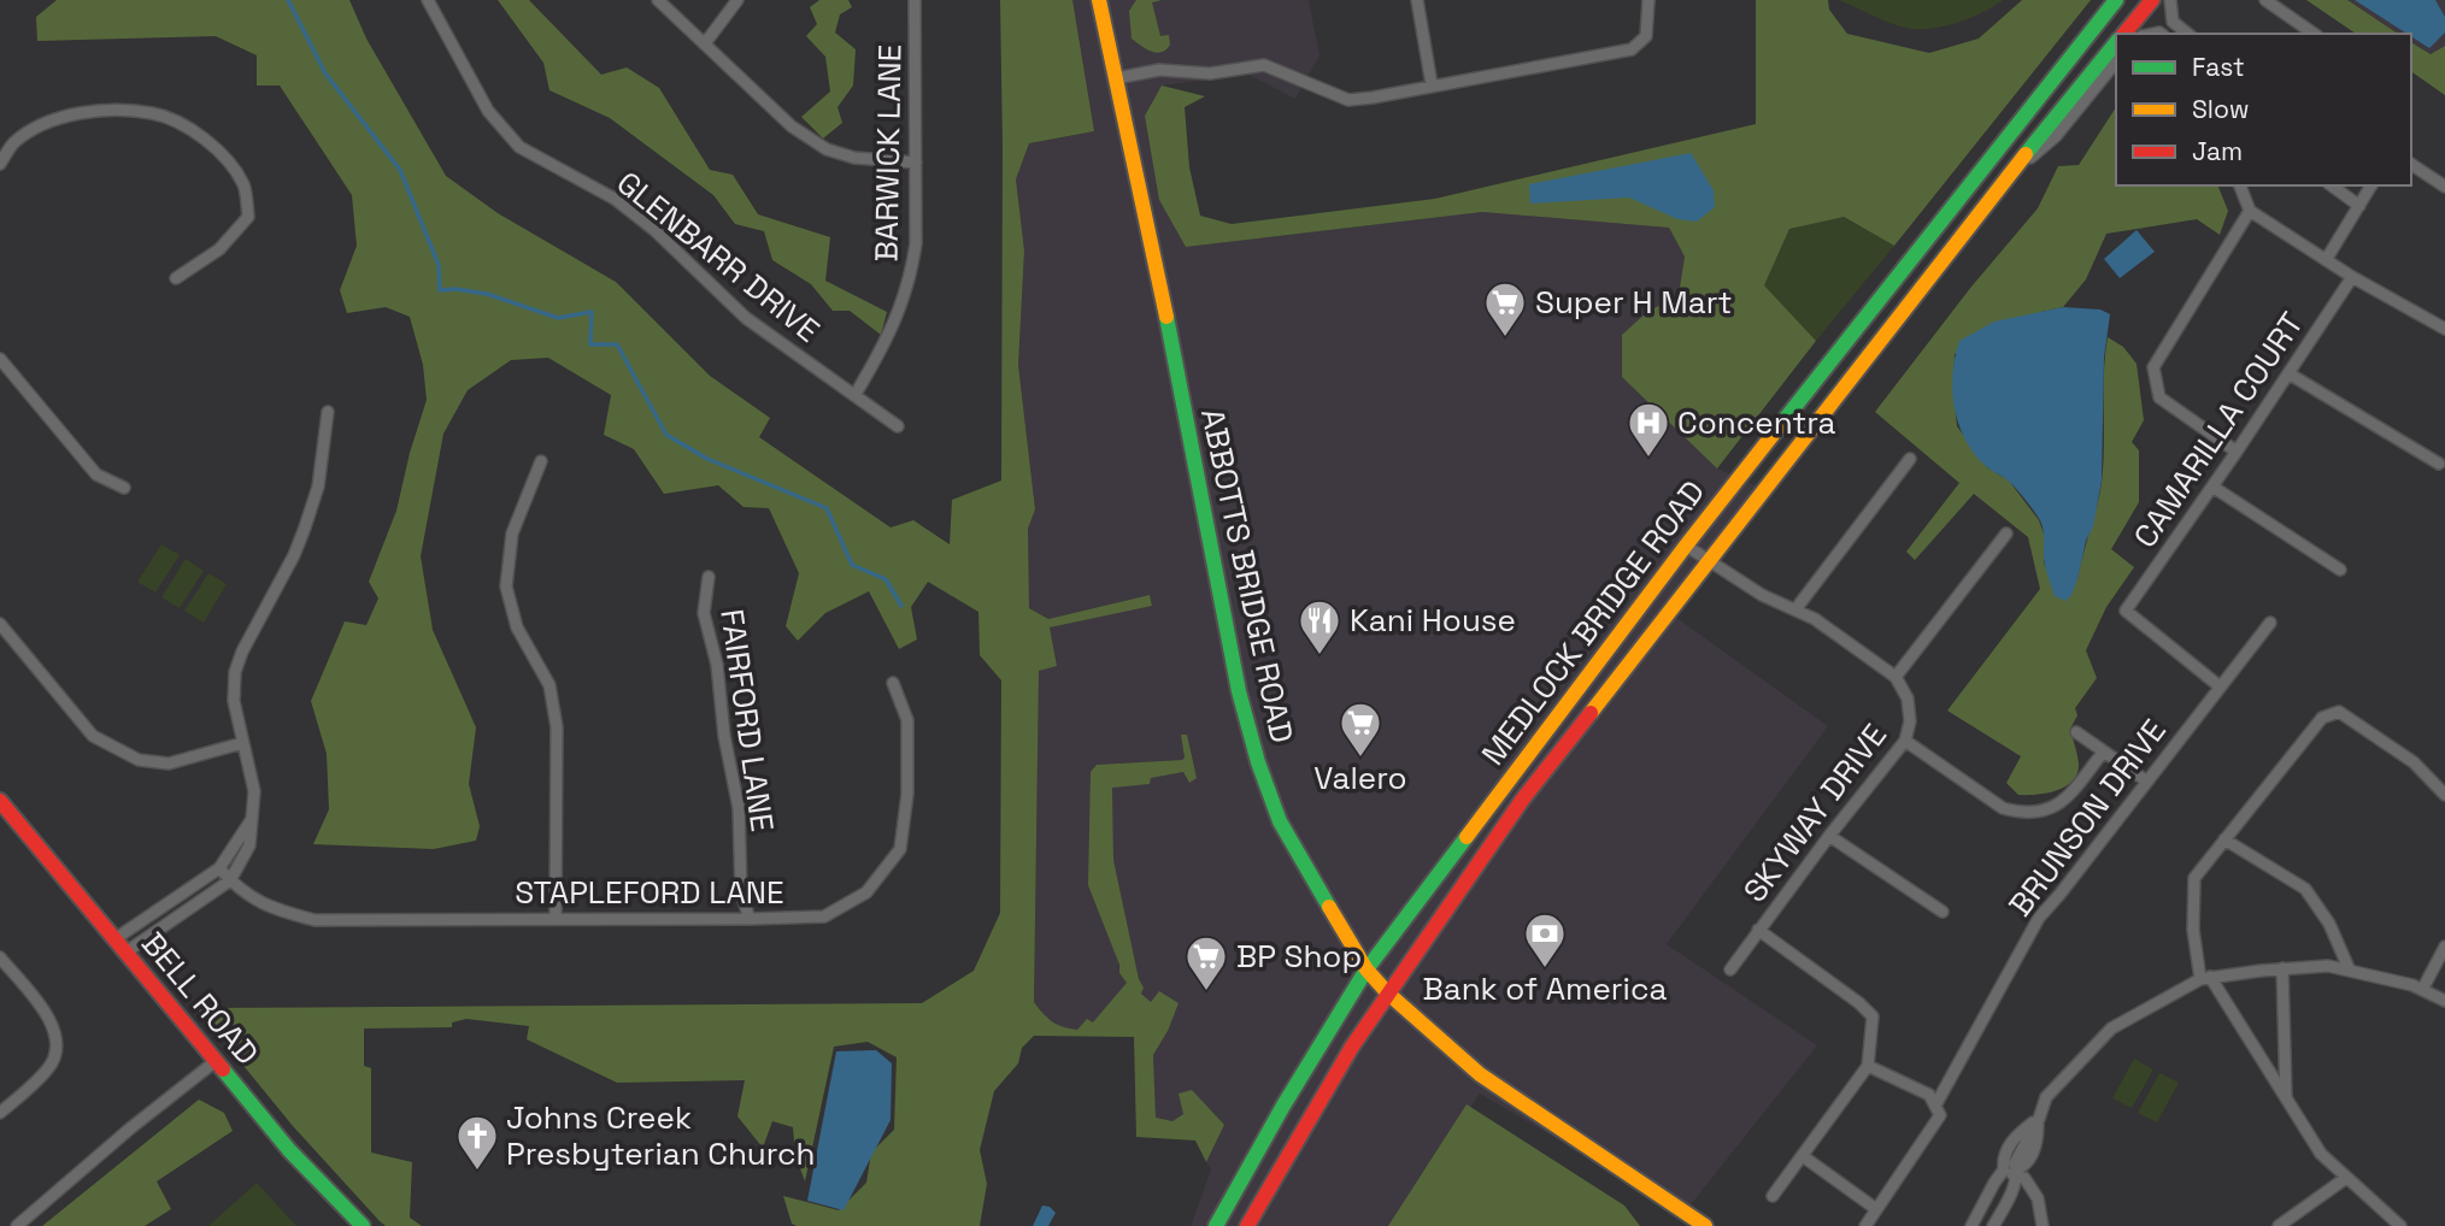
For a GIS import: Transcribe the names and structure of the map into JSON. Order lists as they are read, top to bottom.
{
  "streets": {
    "main road": ["ABBOTTS BRIDGE ROAD", "MEDLOCK BRIDGE ROAD", "BELL ROAD"],
    "street": [
      "BARWICK LANE",
      "GLENBARR DRIVE",
      "CAMARILLA COURT",
      "FAIRFORD LANE",
      "SKYWAY DRIVE",
      "BRUNSON DRIVE",
      "STAPLEFORD LANE"
    ]
  },
  "crossings": [
    ["BARWICK LANE", "GLENBARR DRIVE"],
    ["CAMARILLA COURT", "BRUNSON DRIVE"],
    ["ABBOTTS BRIDGE ROAD", "MEDLOCK BRIDGE ROAD"],
    ["FAIRFORD LANE", "STAPLEFORD LANE"]
  ],
  "places": {
    "supermarket": ["Super H Mart", "Valero", "BP Shop"],
    "hospital": ["Concentra"],
    "restaurant": ["Kani House"],
    "bank": ["Bank of America"],
    "church": ["Johns Creek Presbyterian Church"]
  },
  "legend": ["Fast", "Slow", "Jam"]
}
